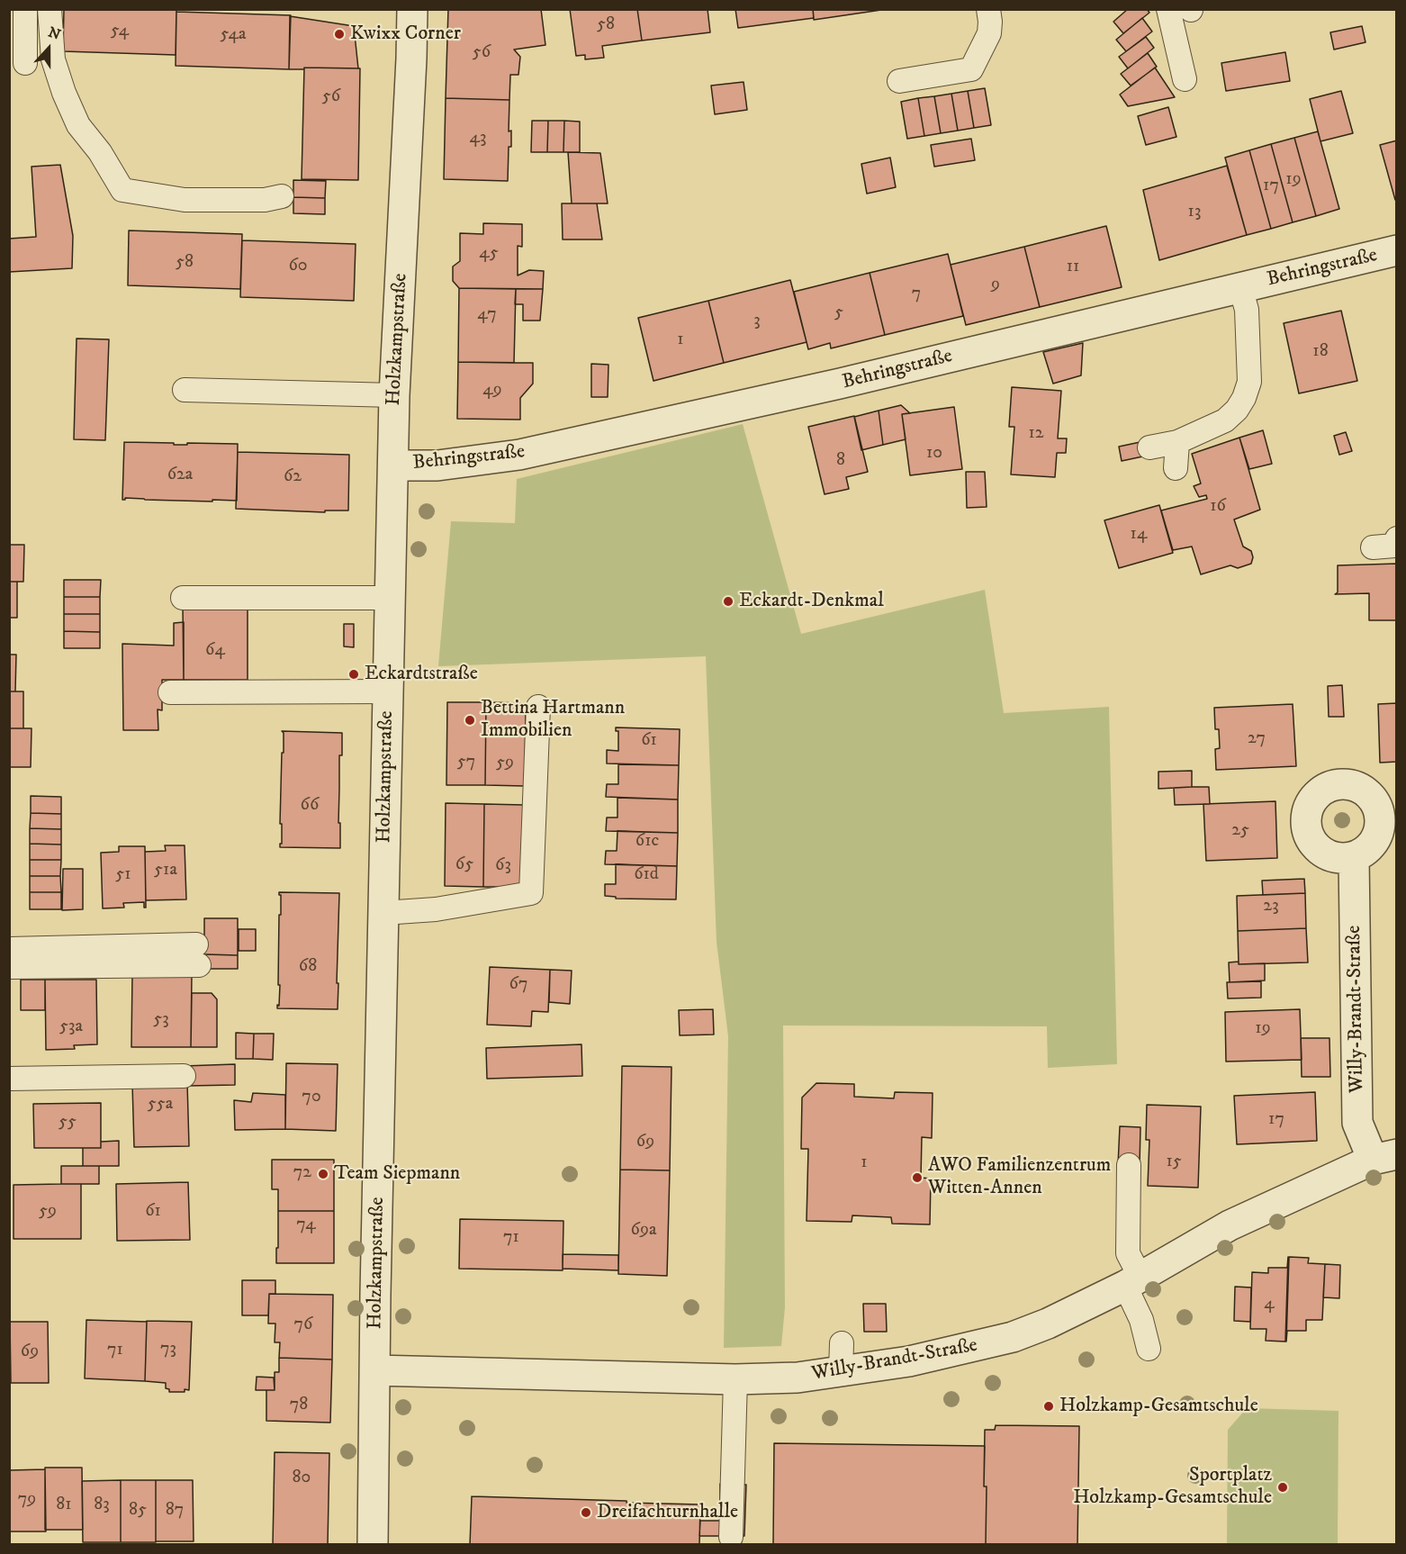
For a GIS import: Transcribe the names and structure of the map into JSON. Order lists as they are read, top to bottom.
{
  "streets": {
    "street": ["Behringstraße", "Holzkampstraße", "Willy-Brandt-Straße"]
  },
  "crossings": [
    ["Behringstraße", "Holzkampstraße"],
    ["Holzkampstraße", "Willy-Brandt-Straße"]
  ],
  "places": [
    "Kwixx Corner",
    "Eckardt-Denkmal",
    "Eckardtstraße",
    "Bettina Hartmann Immobilien",
    "Team Siepmann",
    "AWO Familienzentrum Witten-Annen",
    "Holzkamp-Gesamtschule",
    "Sportplatz Holzkamp-Gesamtschule",
    "Dreifachturnhalle"
  ],
  "house_numbers": [
    "58",
    "54",
    "54a",
    "56",
    "56",
    "43",
    "19",
    "17",
    "13",
    "45",
    "58",
    "60",
    "11",
    "9",
    "7",
    "5",
    "47",
    "3",
    "1",
    "18",
    "49",
    "12",
    "10",
    "8",
    "62a",
    "62",
    "16",
    "14",
    "64",
    "27",
    "61",
    "57",
    "59",
    "66",
    "25",
    "61c",
    "65",
    "63",
    "51a",
    "51",
    "61d",
    "23",
    "68",
    "67",
    "53",
    "53a",
    "19",
    "70",
    "55a",
    "17",
    "55",
    "69",
    "15",
    "1",
    "72",
    "59",
    "61",
    "74",
    "69a",
    "71",
    "4",
    "76",
    "73",
    "71",
    "69",
    "78",
    "80",
    "79",
    "81",
    "83",
    "85",
    "87"
  ],
  "north": "top"
}
